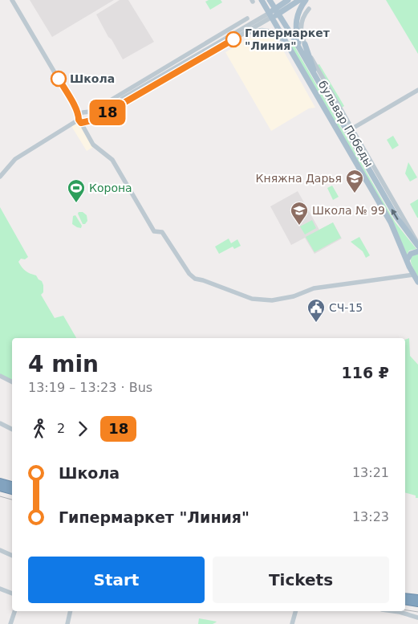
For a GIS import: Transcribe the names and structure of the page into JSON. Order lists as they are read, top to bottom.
{
  "streets": {
    "main road": ["бульвар Победы"]
  },
  "places": {
    "other": ["Гипермаркет \"Линия\"", "Школа"],
    "school or university": ["Княжна Дарья", "Школа № 99"],
    "sports": ["Корона"],
    "public building": ["СЧ-15"]
  },
  "lines": ["bus line 18"],
  "page": {
    "on_map": "18",
    "heading": ["4 min", "13:19 – 13:23 · Bus", "116 ₽"],
    "legs": ["2", "18"],
    "list": [
      {
        "name": "Школа",
        "value": "13:21"
      },
      {
        "name": "Гипермаркет \"Линия\"",
        "value": "13:23"
      }
    ],
    "buttons": ["Start", "Tickets"]
  }
}
